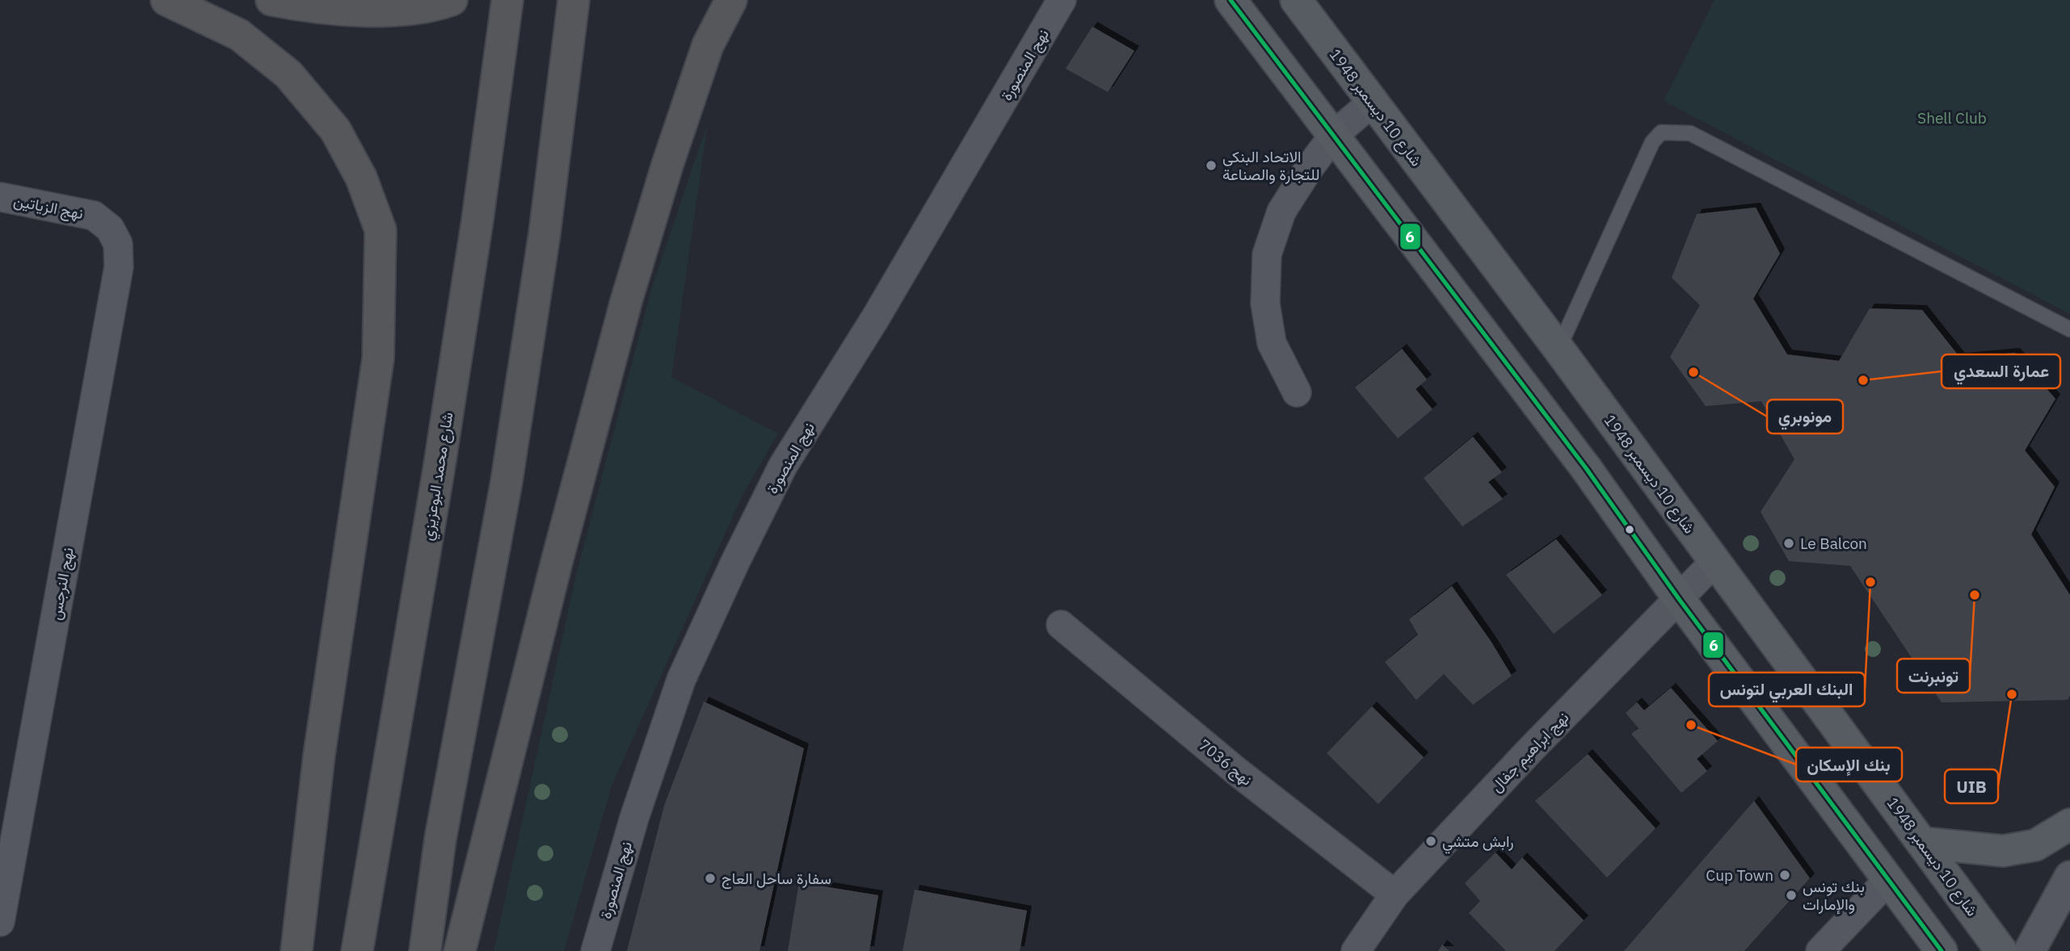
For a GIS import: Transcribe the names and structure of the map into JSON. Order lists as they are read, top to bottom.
{
  "streets": {
    "highway": ["شارع محمد البوعزيزي"],
    "main road": ["شارع 10 ديسمبر 1948"],
    "street": [
      "نهج المنصورة",
      "نهج الزياتين",
      "نهج النرجس",
      "نهج ابراهيم جفال",
      "نهج 7036"
    ]
  },
  "crossings": [
    ["شارع 10 ديسمبر 1948", "نهج ابراهيم جفال"],
    ["نهج الزياتين", "نهج النرجس"],
    ["نهج ابراهيم جفال", "نهج 7036"]
  ],
  "parks": ["Shell Club"],
  "places": [
    "الاتحاد البنكي للتجارة والصناعة",
    "مونوبري",
    "عمارة السعدي",
    "Le Balcon",
    "البنك العربي لتونس",
    "تونبرنت",
    "UIB",
    "بنك الإسكان",
    "رابش متشي",
    "Cup Town",
    "سفارة ساحل العاج",
    "بنك تونس والإمارات"
  ],
  "lines": ["transit line 6"]
}
